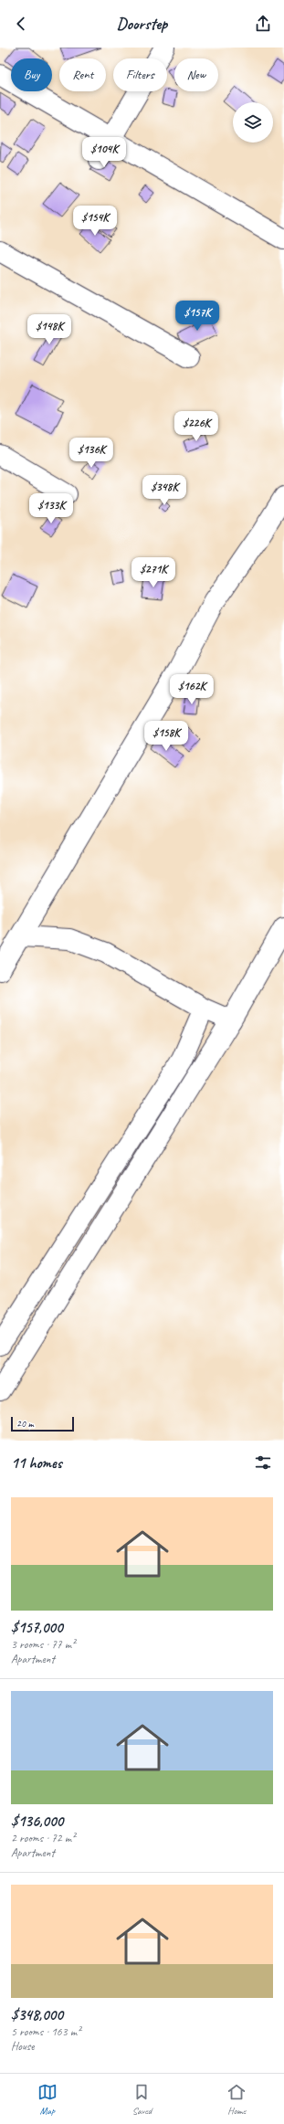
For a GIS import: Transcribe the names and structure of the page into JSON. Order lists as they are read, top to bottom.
{
  "scale_bar": "20 m",
  "page": {
    "header": "Doorstep",
    "chip": [
      "Buy",
      "Rent",
      "Filters",
      "New"
    ],
    "price": [
      "$104K",
      "$154K",
      "$157K",
      "$148K",
      "$226K",
      "$136K",
      "$348K",
      "$133K",
      "$271K",
      "$162K",
      "$158K"
    ],
    "scale": "20 m",
    "heading": "11 homes",
    "list": [
      {
        "name": "$157,000",
        "note": "3 rooms · 77 m² · Apartment"
      },
      {
        "name": "$136,000",
        "note": "2 rooms · 72 m² · Apartment"
      },
      {
        "name": "$348,000",
        "note": "5 rooms · 163 m² · House"
      }
    ],
    "tabs": ["Map", "Saved", "Home"]
  }
}
